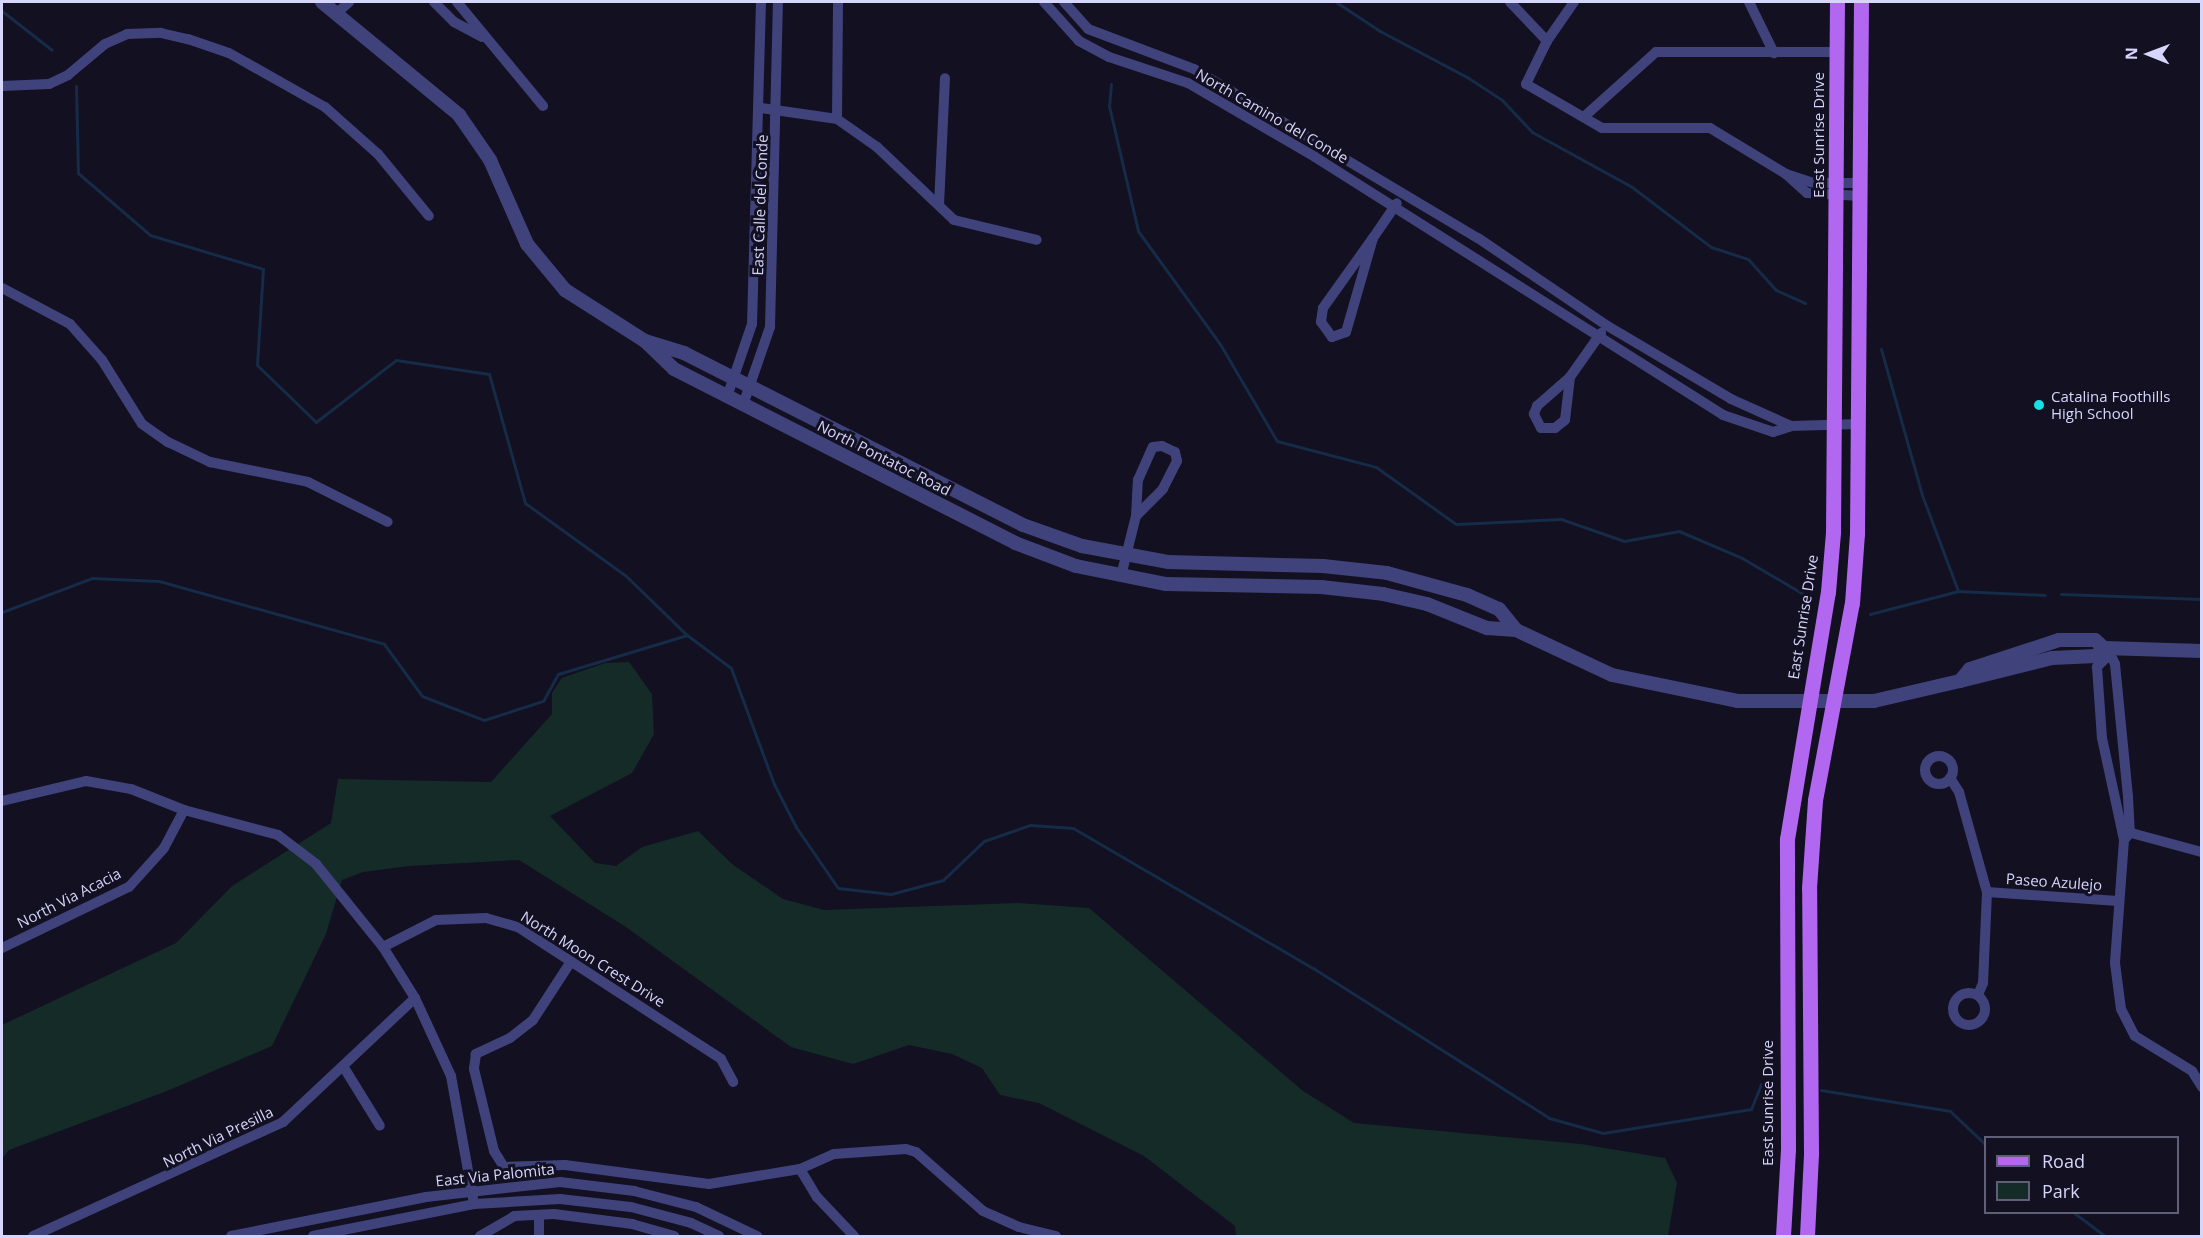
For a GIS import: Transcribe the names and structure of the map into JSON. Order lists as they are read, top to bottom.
{
  "streets": {
    "main road": ["East Sunrise Drive"],
    "street": [
      "North Camino del Conde",
      "East Calle del Conde",
      "North Pontatoc Road",
      "Paseo Azulejo",
      "North Via Acacia",
      "North Moon Crest Drive",
      "North Via Presilla",
      "East Via Palomita"
    ]
  },
  "crossings": [
    ["North Camino del Conde", "East Sunrise Drive"],
    ["East Sunrise Drive", "North Pontatoc Road"],
    ["East Calle del Conde", "North Pontatoc Road"]
  ],
  "places": ["Catalina Foothills High School"],
  "legend": ["Road", "Park"],
  "north": "left"
}
